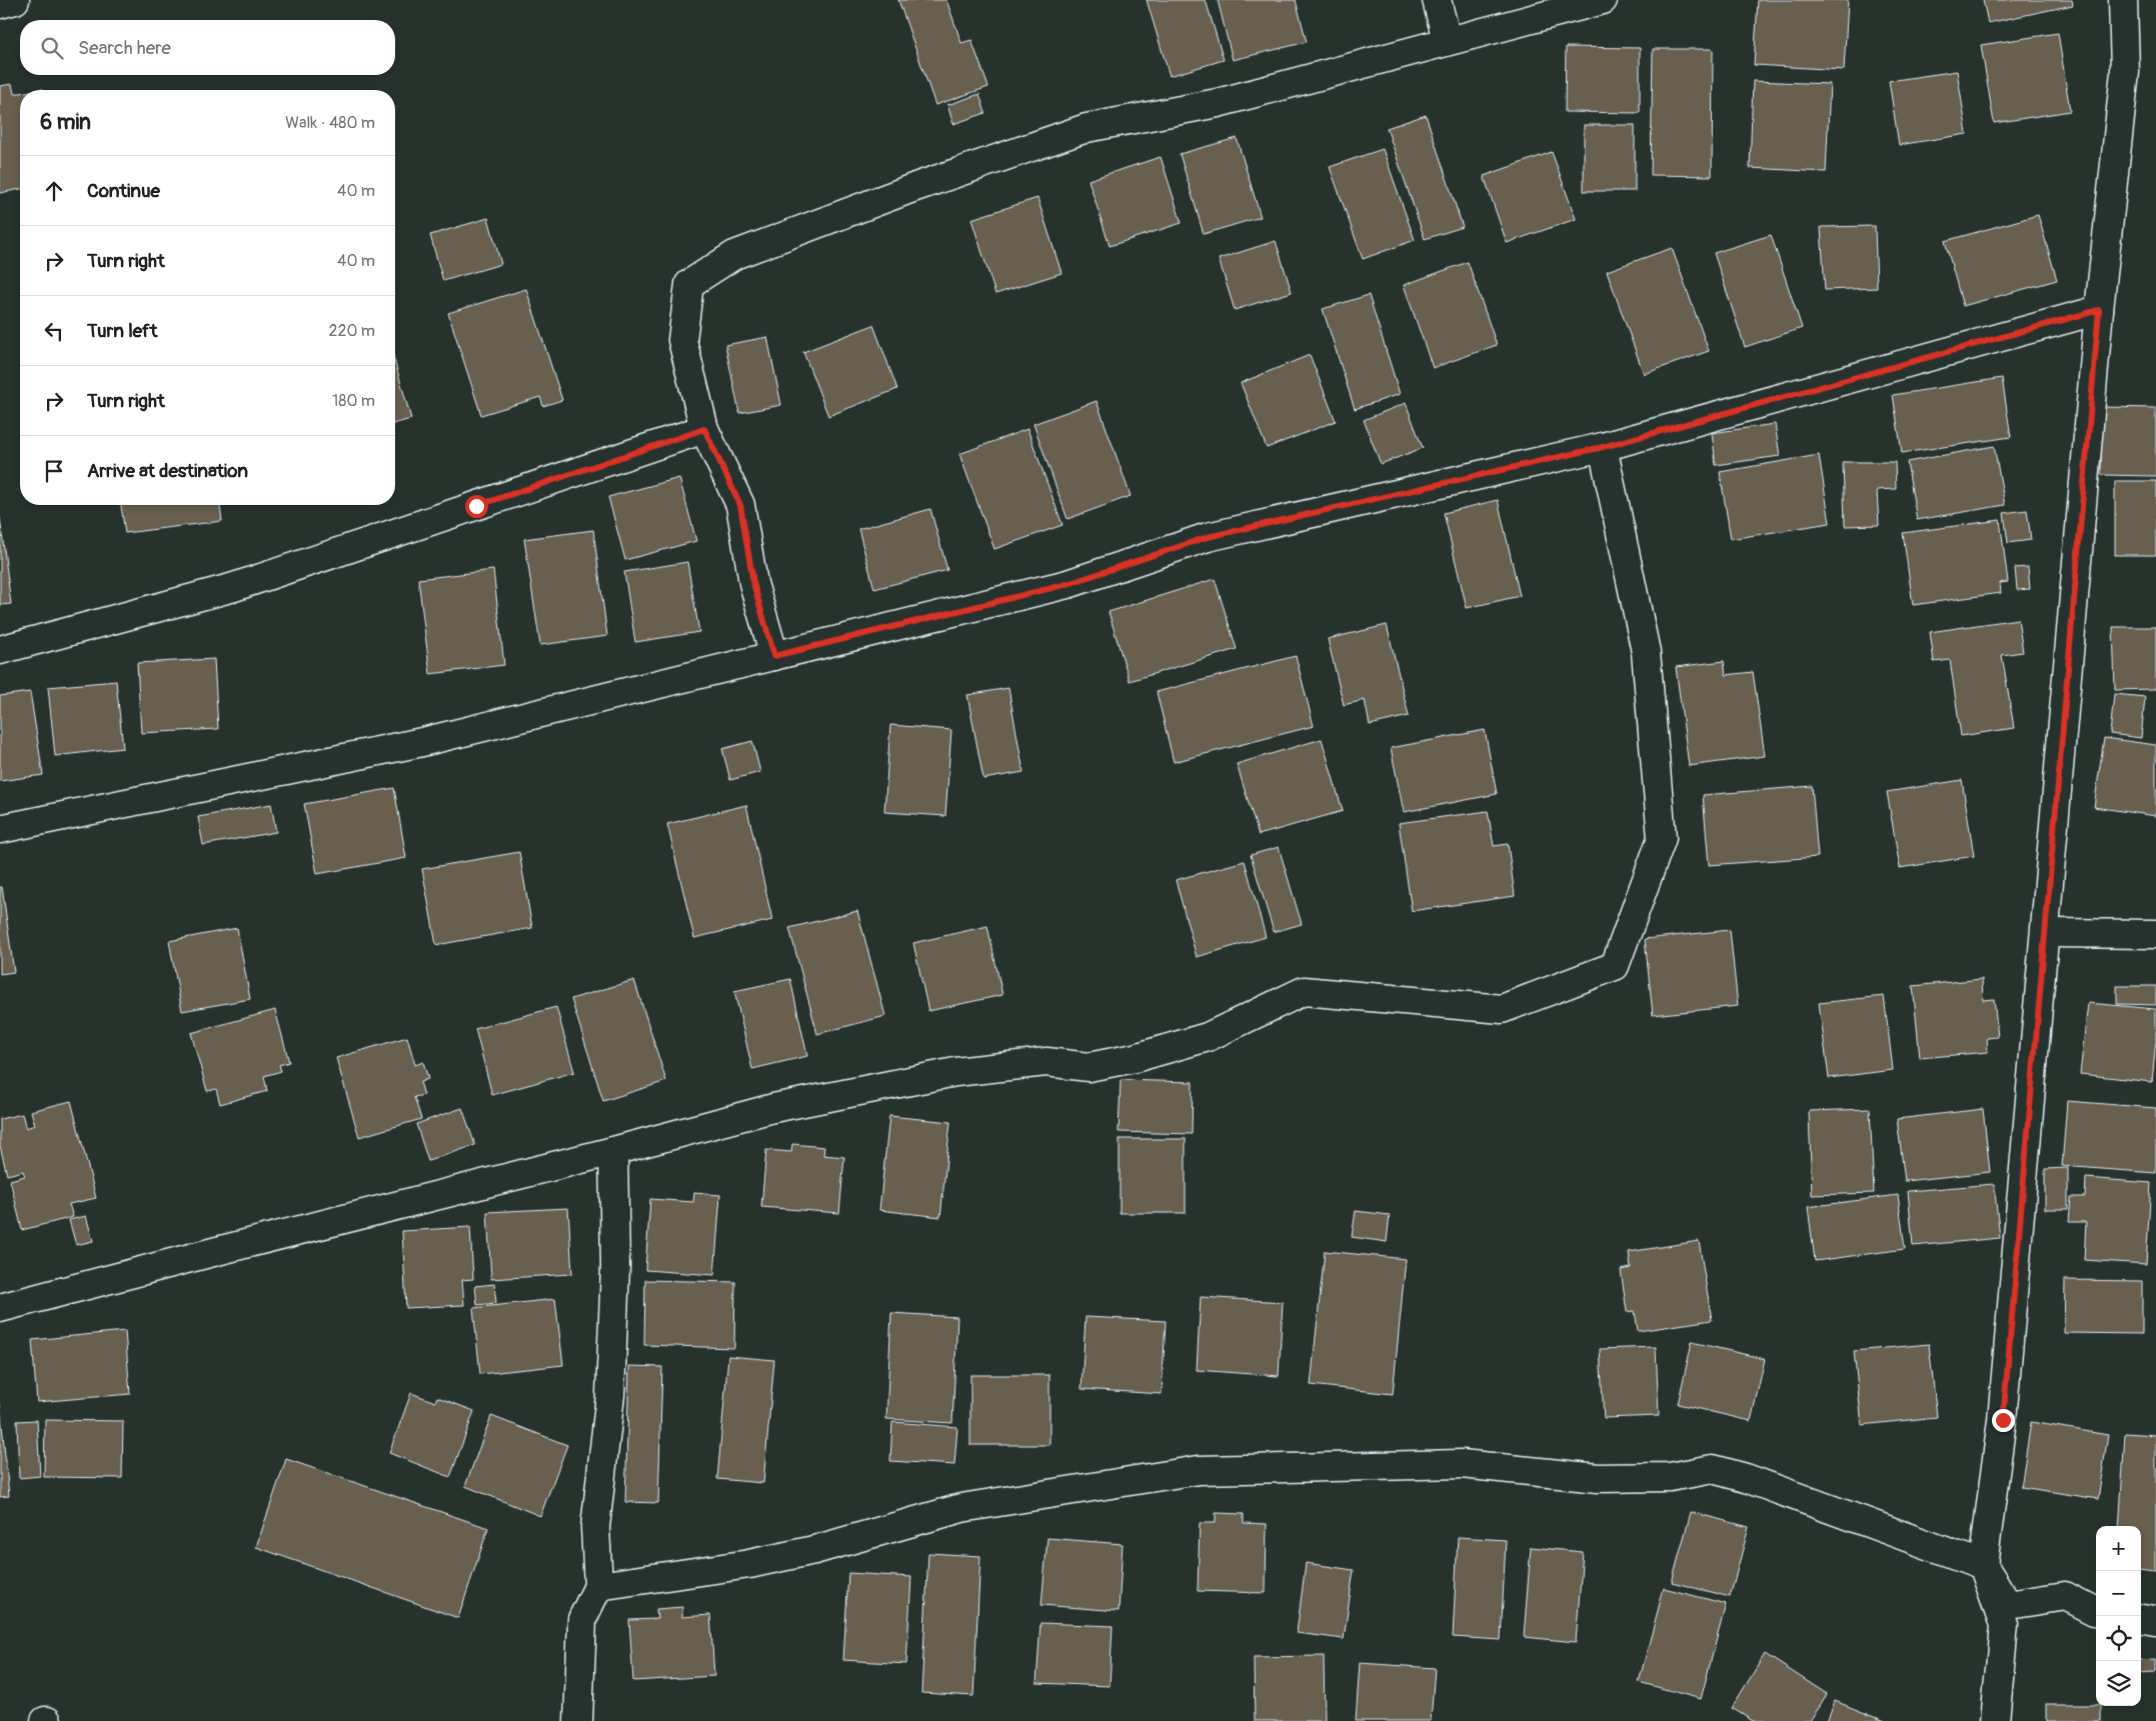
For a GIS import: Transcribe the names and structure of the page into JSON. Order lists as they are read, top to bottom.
{
  "page": {
    "search": "Search here",
    "heading": ["6 min", "Walk · 480 m"],
    "list": [
      ["Continue", "40 m"],
      ["Turn right", "40 m"],
      ["Turn left", "220 m"],
      ["Turn right", "180 m"],
      "Arrive at destination"
    ],
    "map_buttons": ["+", "−"]
  }
}
